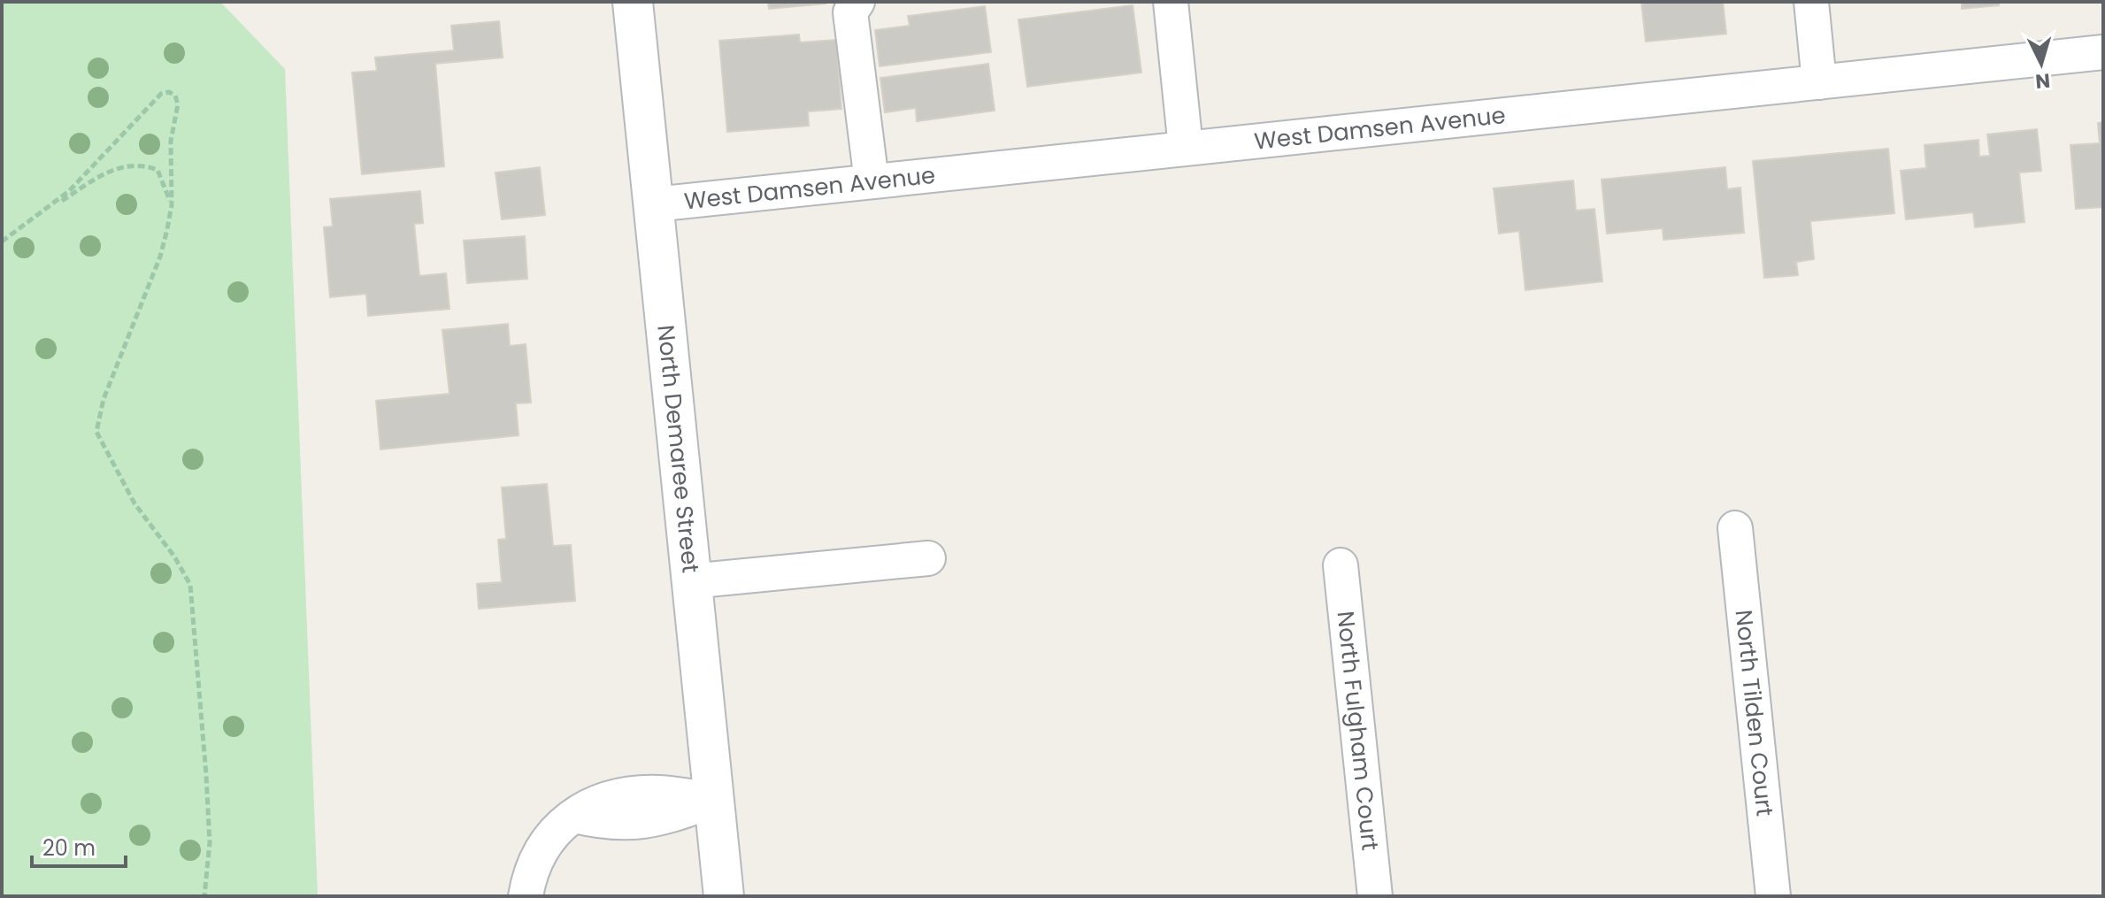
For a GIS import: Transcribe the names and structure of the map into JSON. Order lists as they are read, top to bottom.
{
  "streets": {
    "main road": ["North Demaree Street"],
    "street": ["West Damsen Avenue", "North Tilden Court", "North Fulgham Court"]
  },
  "crossings": [
    ["West Damsen Avenue", "North Demaree Street"]
  ],
  "scale_bar": "20 m",
  "north": "bottom"
}
